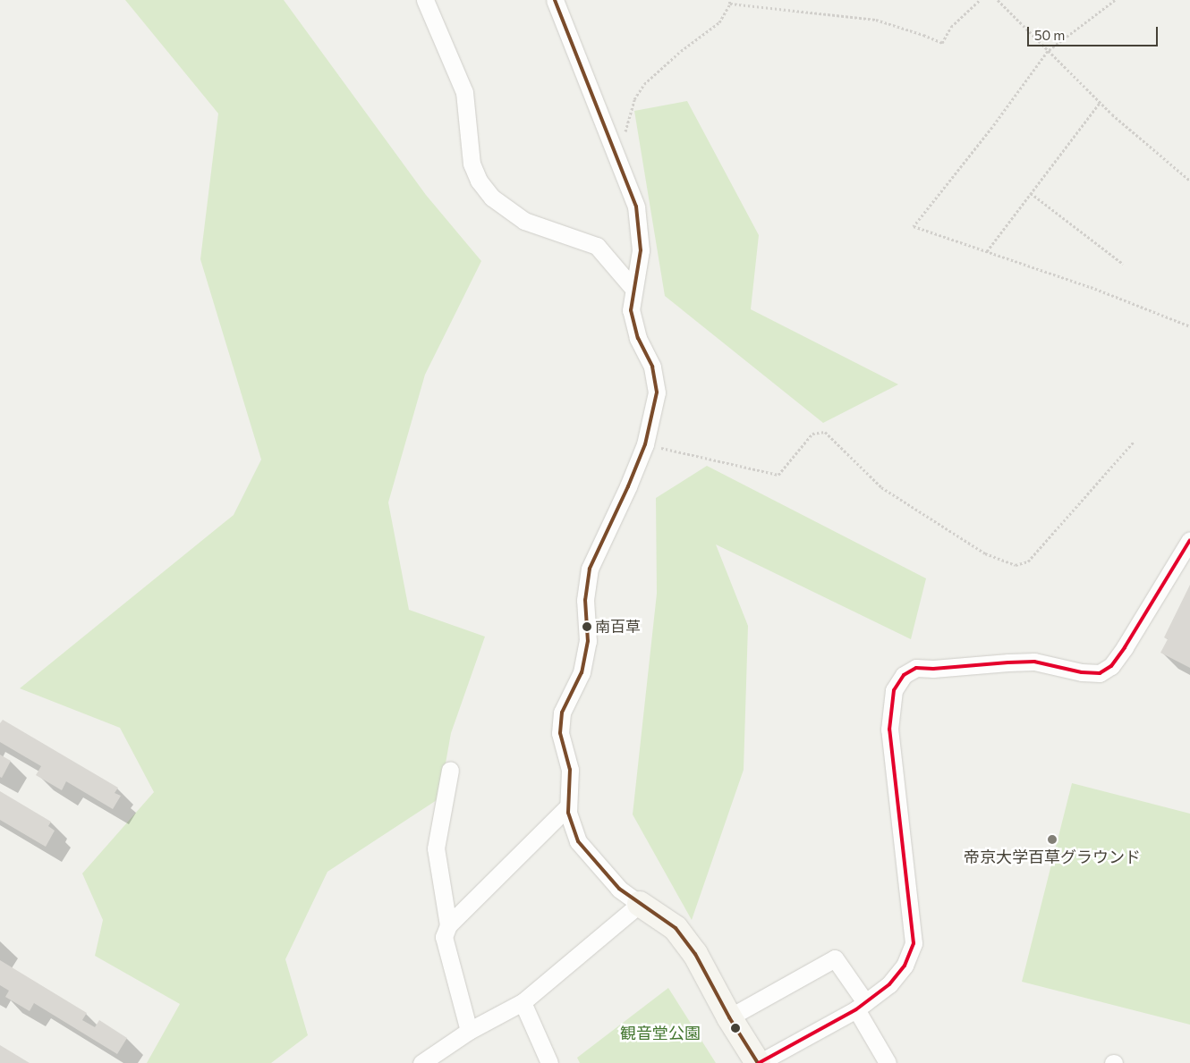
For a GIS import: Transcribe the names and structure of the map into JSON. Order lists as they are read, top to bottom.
{
  "parks": ["観音堂公園"],
  "places": ["南百草", "帝京大学百草グラウンド"],
  "lines": ["transit line 50"],
  "scale_bar": "50 m"
}
